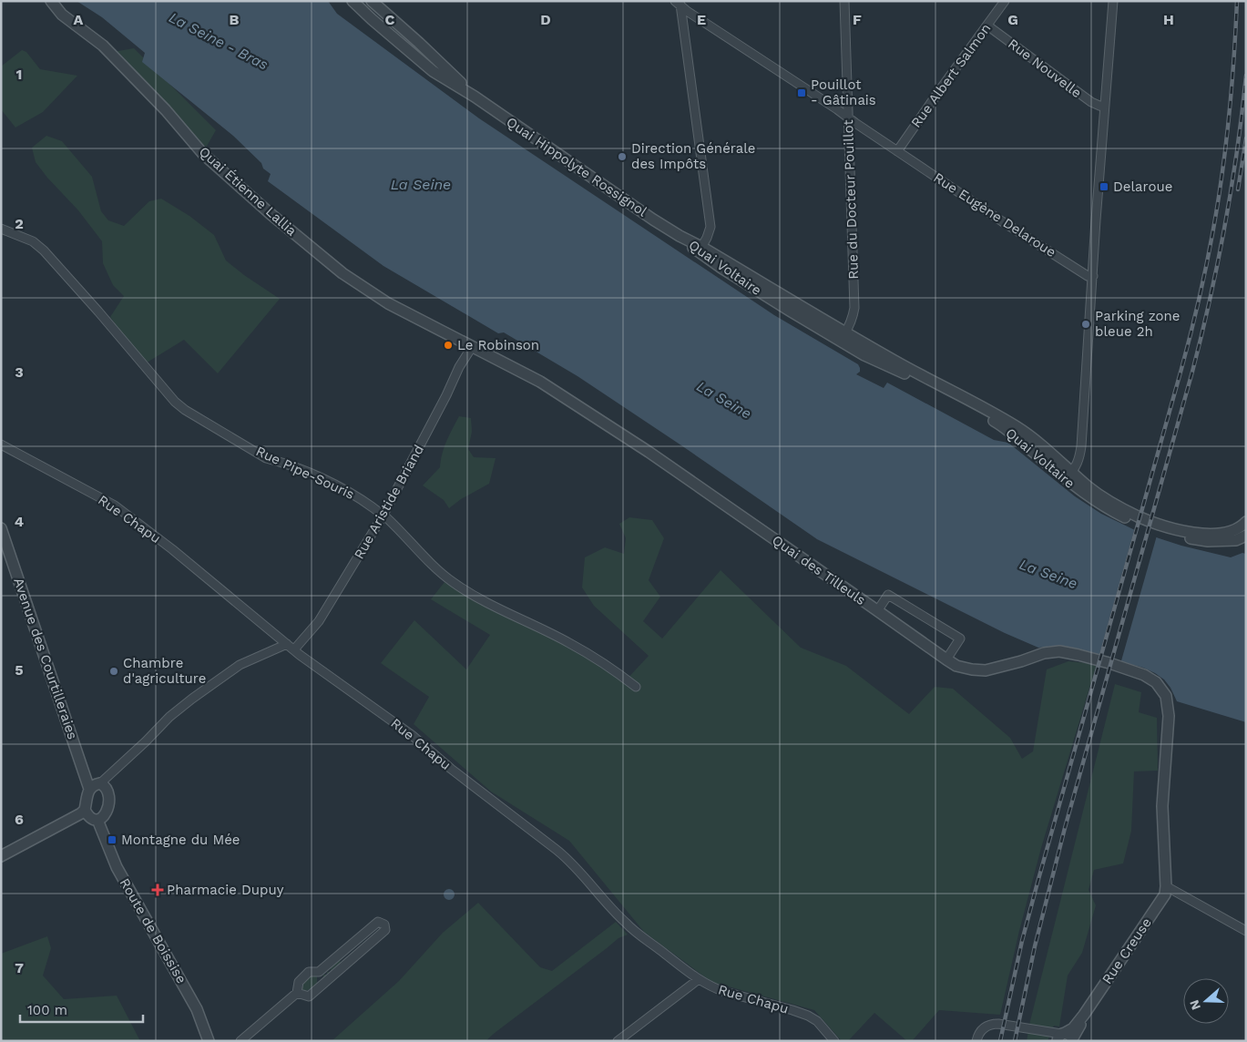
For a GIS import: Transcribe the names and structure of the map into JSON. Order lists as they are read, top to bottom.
{
  "streets": {
    "street": [
      "Rue Nouvelle",
      "Rue Albert Salmon",
      "Quai Hippolyte Rossignol",
      "Quai Étienne Lallia",
      "Rue du Docteur Pouillot",
      "Rue Eugène Delaroue",
      "Quai Voltaire",
      "Rue Pipe-Souris",
      "Rue Aristide Briand",
      "Rue Chapu",
      "Quai des Tilleuls",
      "Avenue des Courtilleraies",
      "Route de Boissise",
      "Rue Creuse"
    ]
  },
  "crossings": [
    ["Rue Nouvelle", "Rue Albert Salmon"],
    ["Rue Albert Salmon", "Rue Eugène Delaroue"],
    ["Quai Hippolyte Rossignol", "Quai Voltaire"],
    ["Quai Étienne Lallia", "Rue Aristide Briand"],
    ["Quai Étienne Lallia", "Quai des Tilleuls"],
    ["Rue du Docteur Pouillot", "Rue Eugène Delaroue"],
    ["Rue du Docteur Pouillot", "Quai Voltaire"],
    ["Rue Pipe-Souris", "Rue Aristide Briand"],
    ["Rue Aristide Briand", "Rue Chapu"],
    ["Rue Aristide Briand", "Quai des Tilleuls"],
    ["Quai des Tilleuls", "Rue Creuse"],
    ["Avenue des Courtilleraies", "Route de Boissise"]
  ],
  "water": ["La Seine - Bras", "La Seine"],
  "places": {
    "transit": ["Pouillot - Gâtinais", "Delaroue", "Montagne du Mée"],
    "other": [
      "Direction Générale des Impôts",
      "Parking zone bleue 2h",
      "Le Robinson",
      "Chambre d'agriculture"
    ],
    "health": ["Pharmacie Dupuy"]
  },
  "scale_bar": "100 m",
  "north": "left",
  "grid": {
    "columns": [
      "A",
      "B",
      "C",
      "D",
      "E",
      "F",
      "G",
      "H"
    ],
    "rows": [
      "1",
      "2",
      "3",
      "4",
      "5",
      "6",
      "7"
    ]
  }
}
